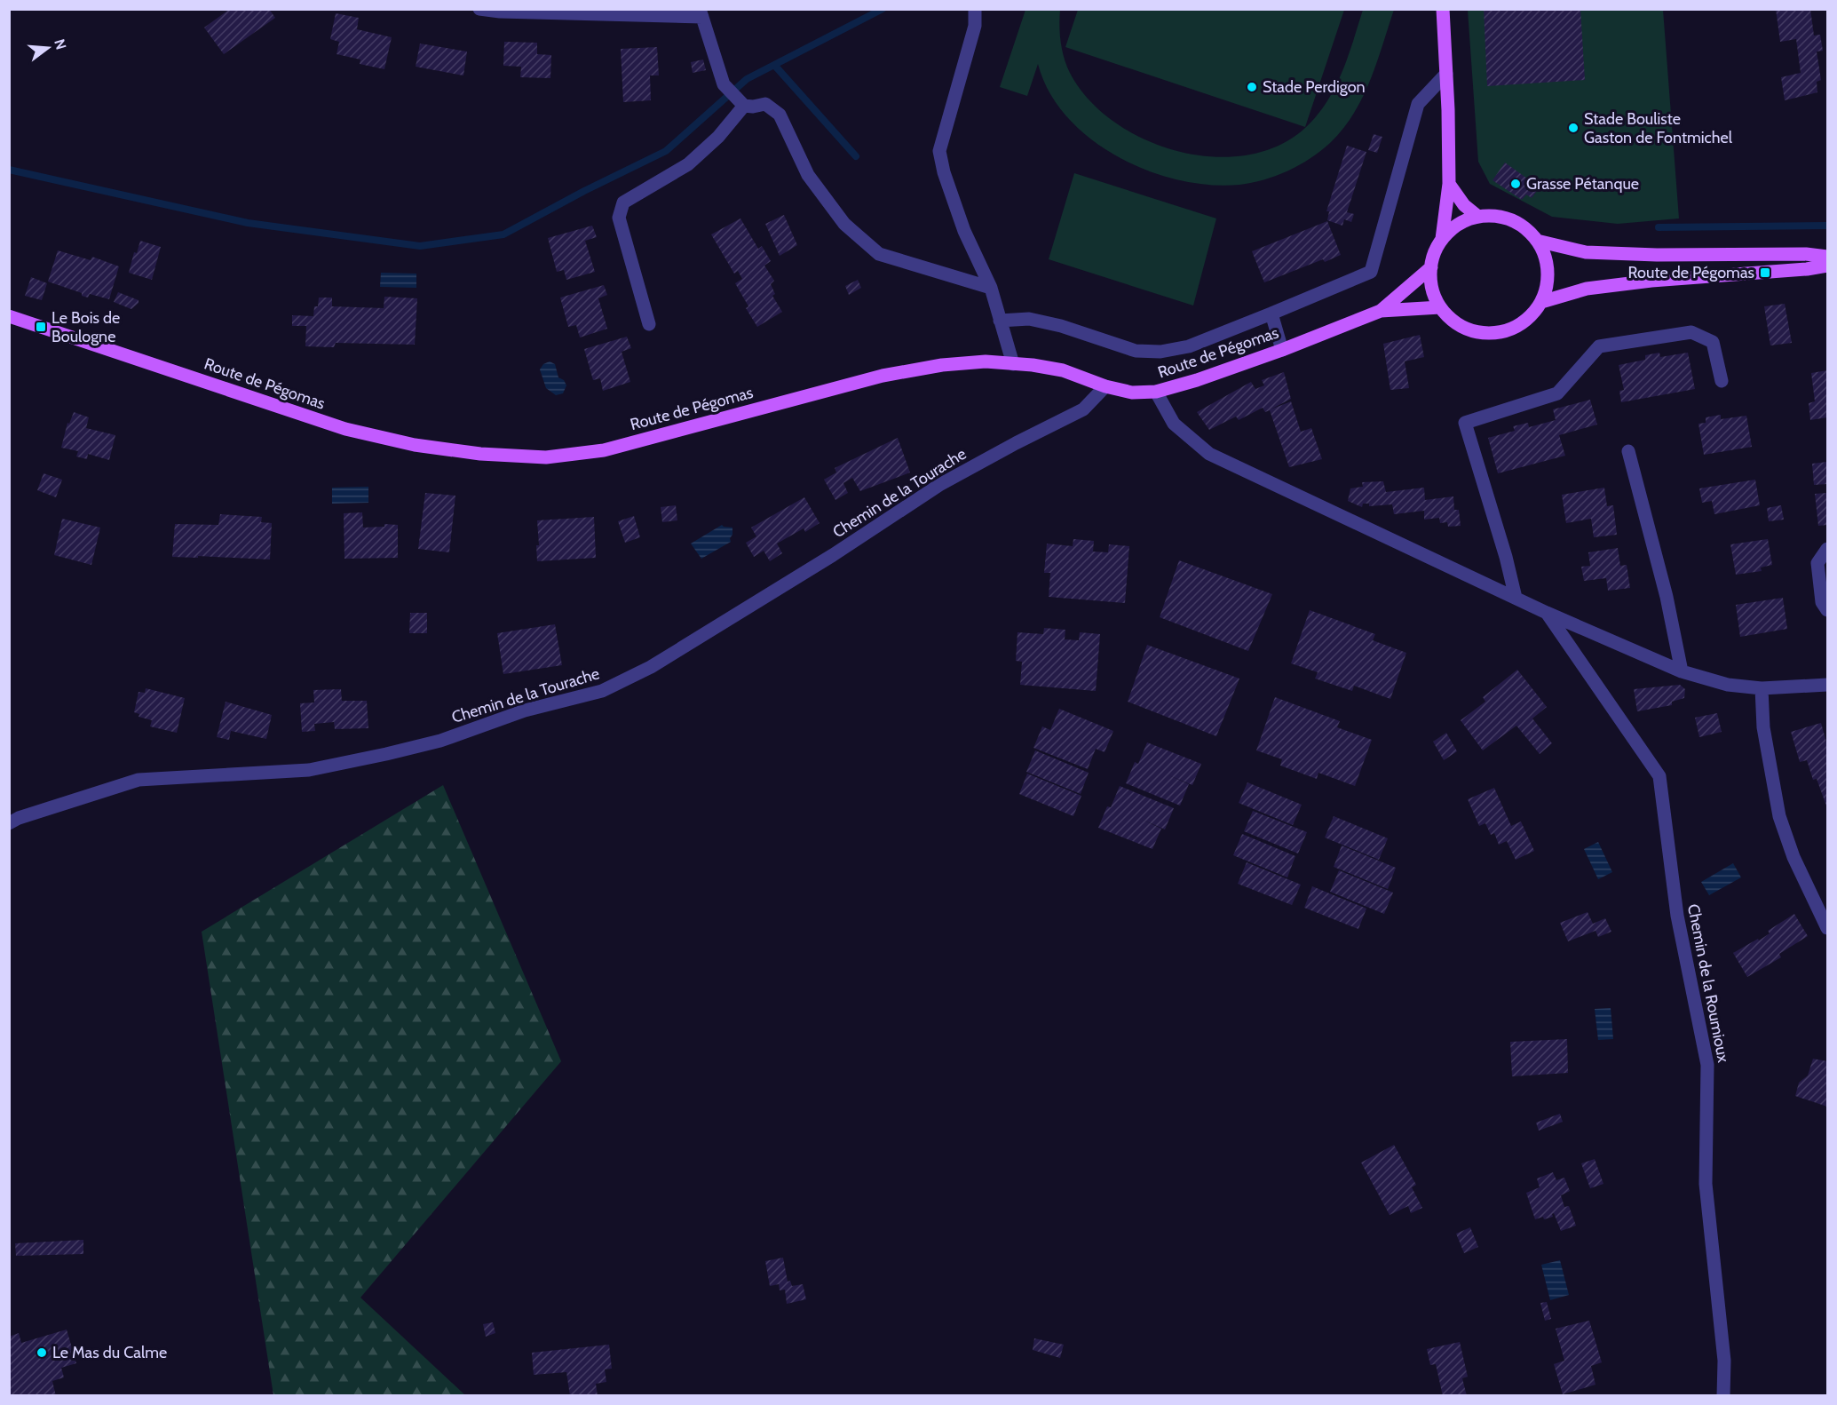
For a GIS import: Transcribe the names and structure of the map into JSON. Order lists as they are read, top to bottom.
{
  "streets": {
    "main road": ["Route de Pégomas"],
    "street": ["Chemin de la Tourache", "Chemin de la Roumioux"]
  },
  "crossings": [
    ["Route de Pégomas", "Chemin de la Tourache"]
  ],
  "places": {
    "other": [
      "Stade Perdigon",
      "Stade Bouliste Gaston de Fontmichel",
      "Grasse Pétanque",
      "Le Mas du Calme"
    ],
    "transit": ["Route de Pégomas", "Le Bois de Boulogne"]
  },
  "north": "right"
}
